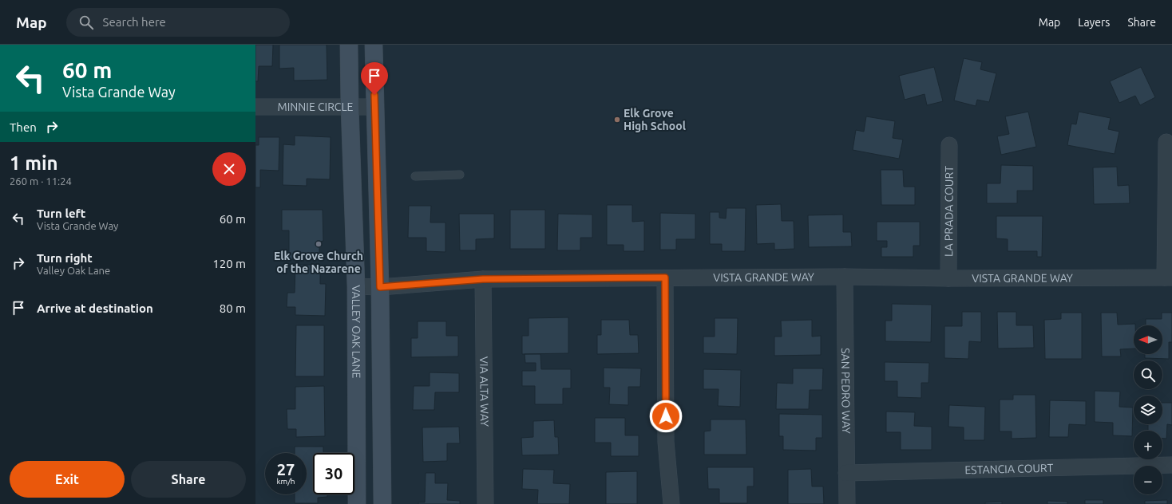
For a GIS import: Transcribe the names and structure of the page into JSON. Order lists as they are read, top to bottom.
{
  "streets": {
    "street": [
      "MINNIE CIRCLE",
      "LA PRADA COURT",
      "VISTA GRANDE WAY",
      "VALLEY OAK LANE",
      "SAN PEDRO WAY",
      "VIA ALTA WAY",
      "ESTANCIA COURT"
    ]
  },
  "crossings": [
    ["MINNIE CIRCLE", "VALLEY OAK LANE"],
    ["LA PRADA COURT", "VISTA GRANDE WAY"],
    ["VISTA GRANDE WAY", "VALLEY OAK LANE"],
    ["VISTA GRANDE WAY", "SAN PEDRO WAY"],
    ["VISTA GRANDE WAY", "VIA ALTA WAY"],
    ["SAN PEDRO WAY", "ESTANCIA COURT"]
  ],
  "places": ["Elk Grove High School", "Elk Grove Church of the Nazarene"],
  "north": "left",
  "page": {
    "header": "Map",
    "search": "Search here",
    "nav": ["Map", "Layers", "Share"],
    "turn": ["60 m", "Vista Grande Way"],
    "then": "Then",
    "heading": ["1 min", "260 m · 11:24"],
    "list": [
      {
        "name": "Turn left",
        "note": "Vista Grande Way",
        "value": "60 m"
      },
      {
        "name": "Turn right",
        "note": "Valley Oak Lane",
        "value": "120 m"
      },
      {
        "name": "Arrive at destination",
        "value": "80 m"
      }
    ],
    "map_buttons": ["+", "−"],
    "speed": "27 km/h",
    "limit": "30",
    "buttons": ["Exit", "Share"]
  }
}
